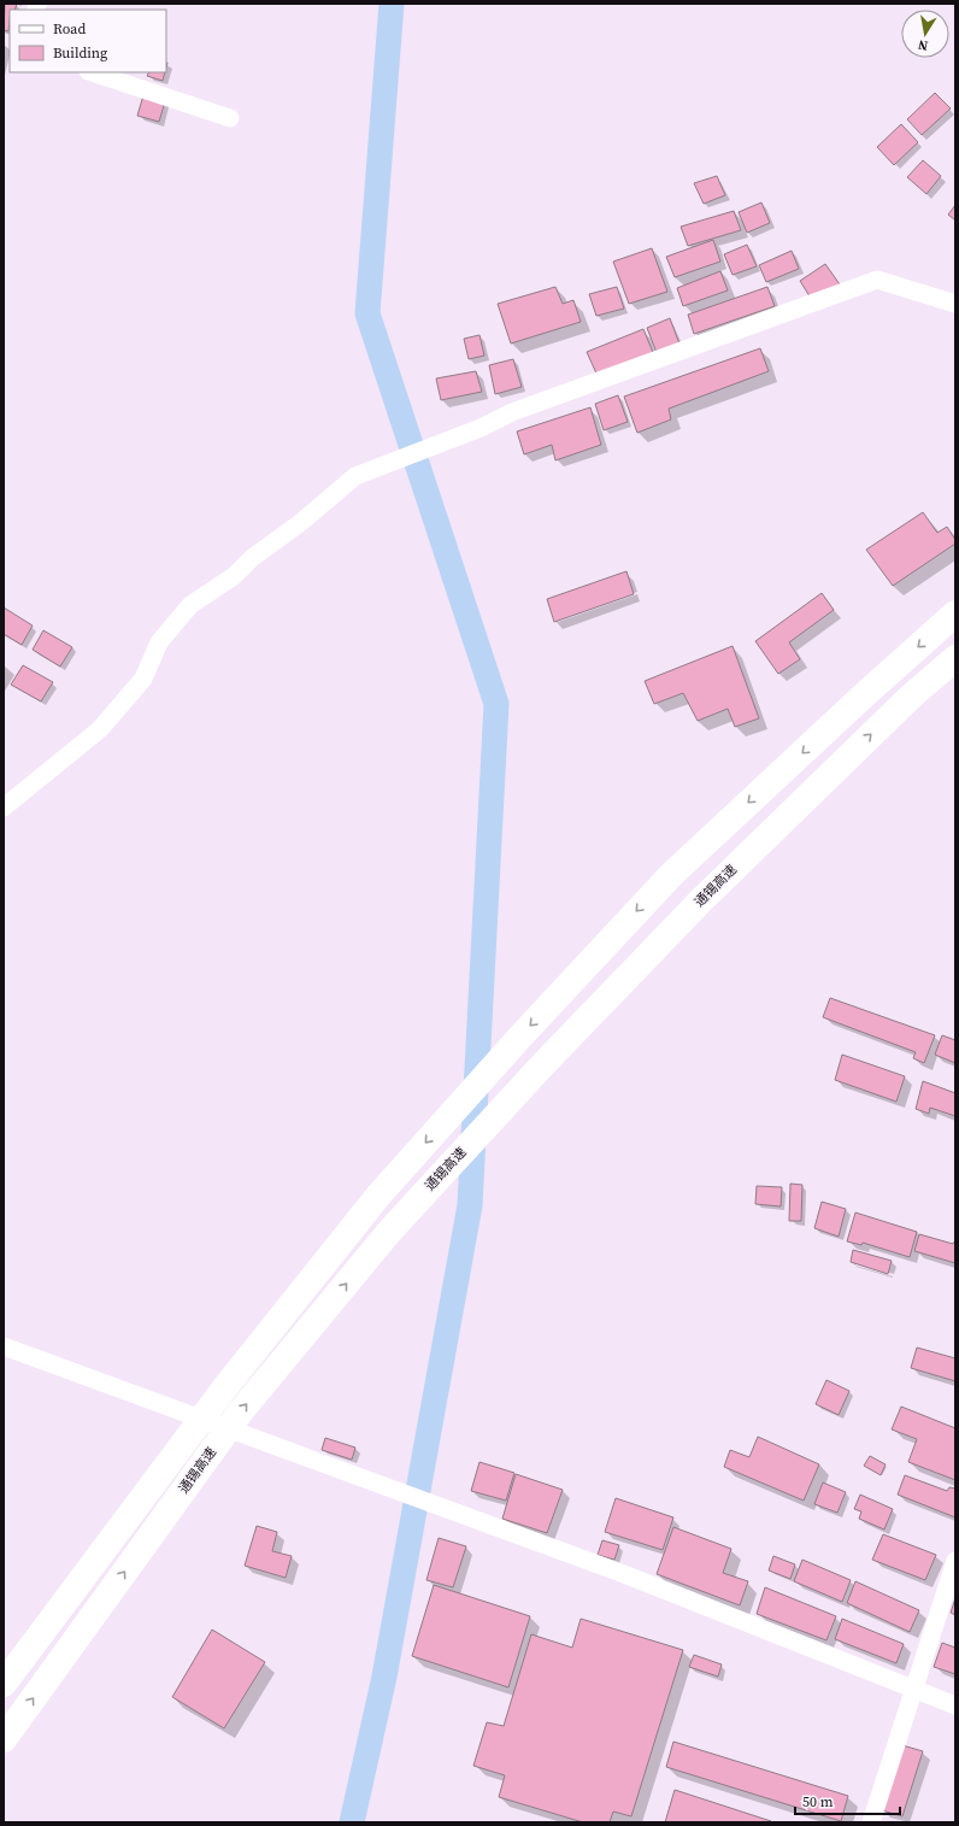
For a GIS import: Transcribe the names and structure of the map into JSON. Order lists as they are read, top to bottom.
{
  "streets": {
    "highway": ["通锡高速"]
  },
  "legend": ["Road", "Building"],
  "scale_bar": "50 m",
  "north": "bottom"
}
